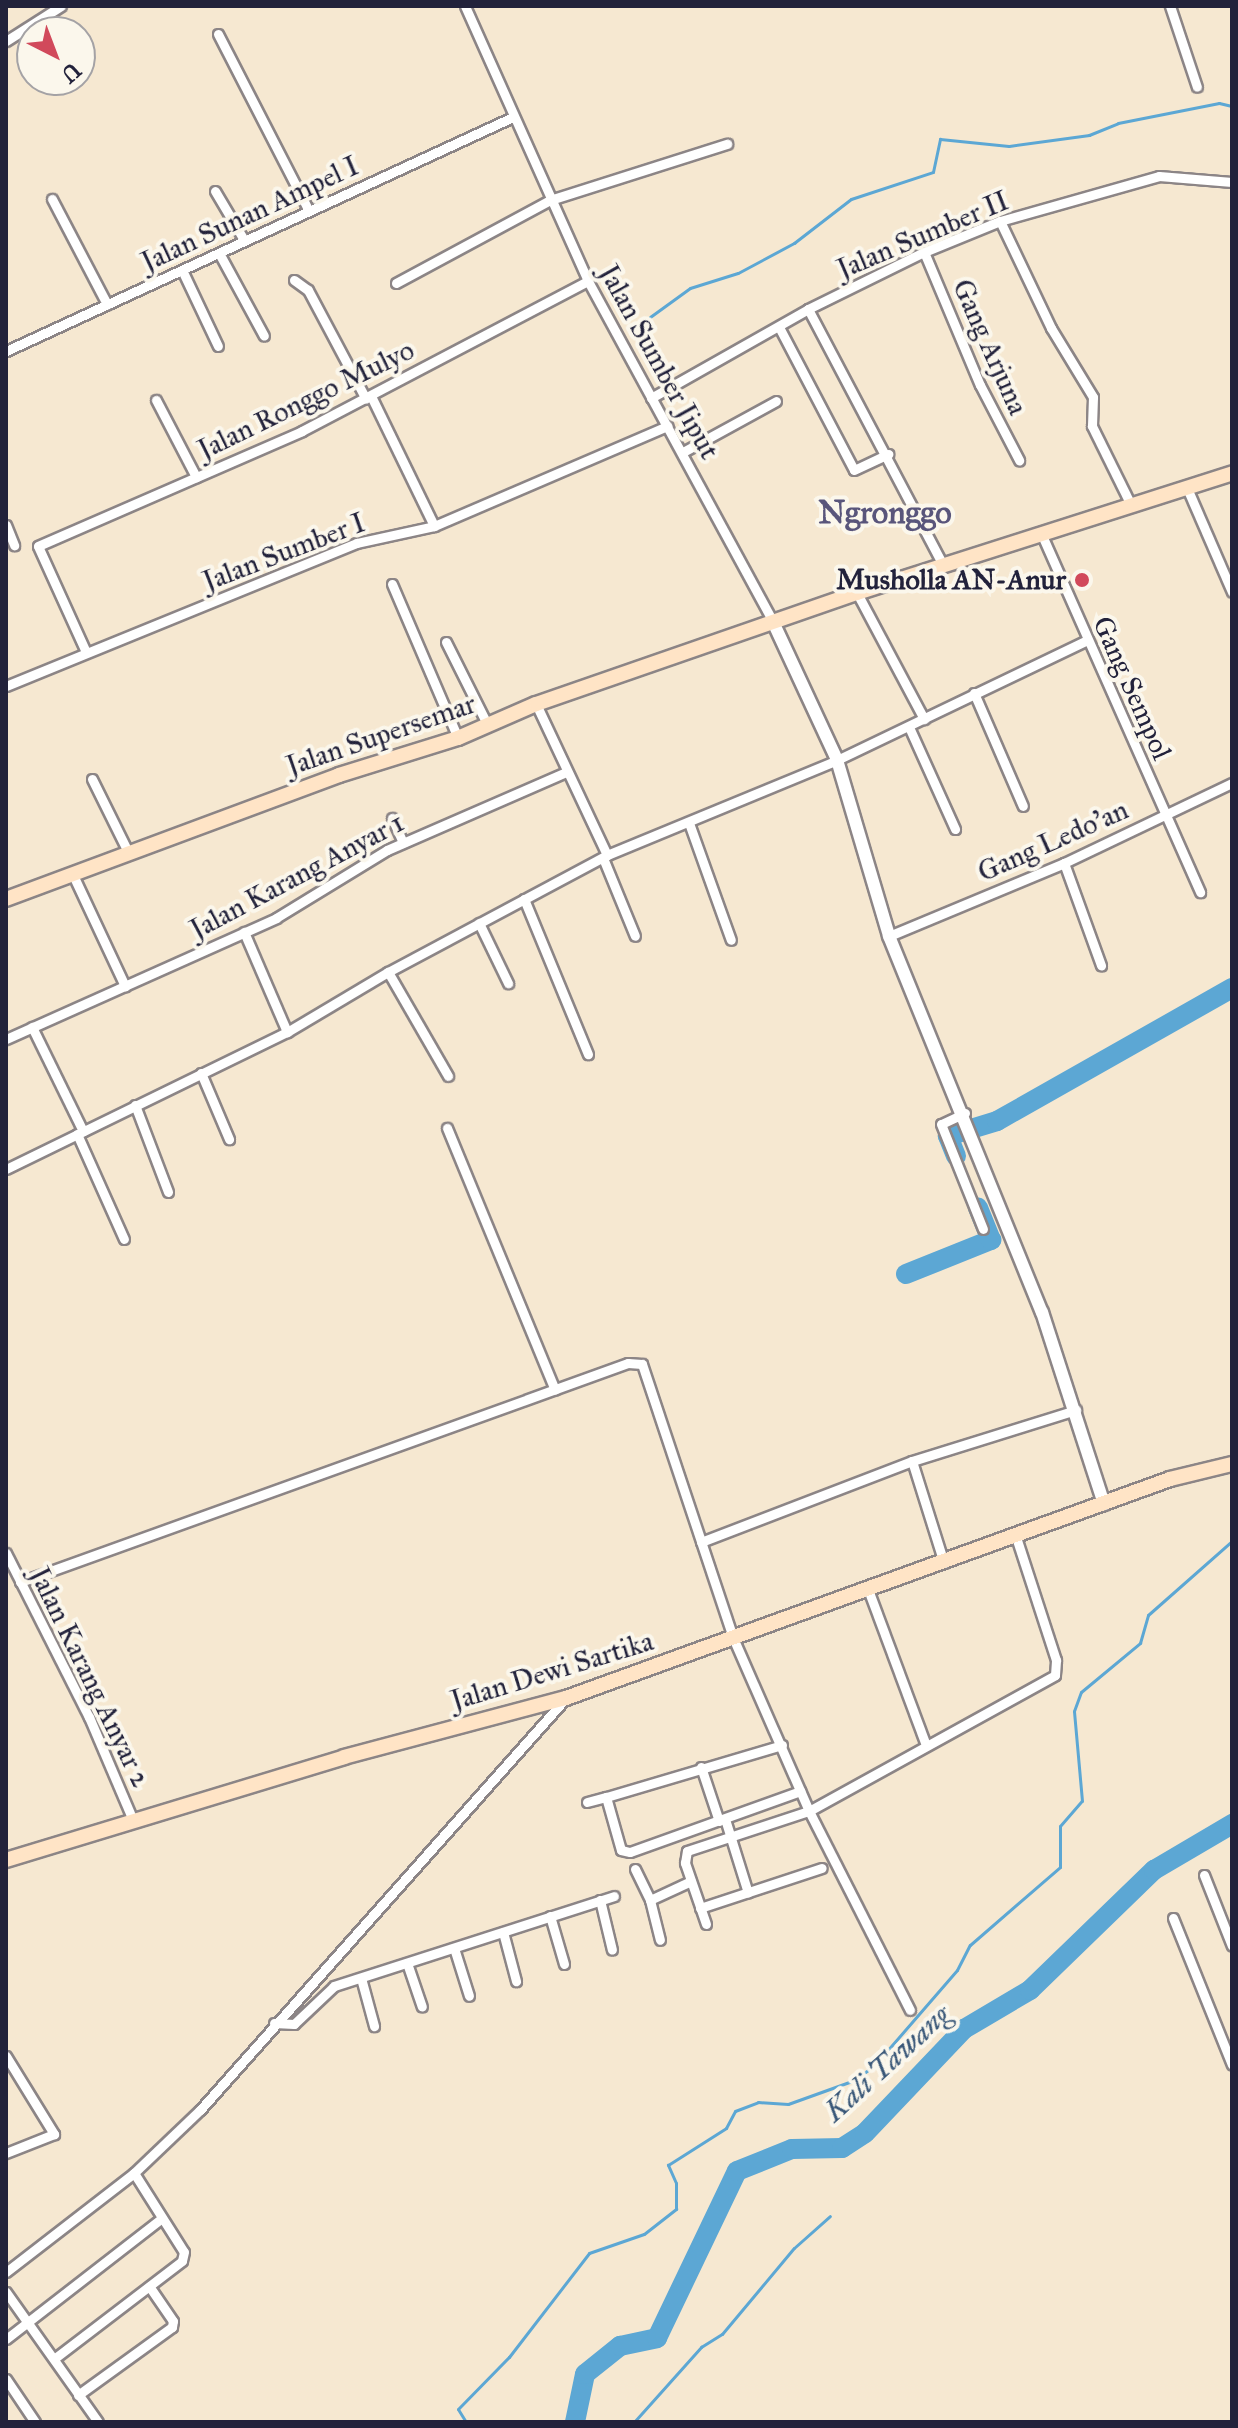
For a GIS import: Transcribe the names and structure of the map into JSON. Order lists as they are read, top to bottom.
{
  "streets": {
    "main road": ["Jalan Supersemar", "Jalan Dewi Sartika"],
    "street": [
      "Jalan Sunan Ampel I",
      "Jalan Sumber II",
      "Gang Arjuna",
      "Jalan Sumber Jiput",
      "Jalan Ronggo Mulyo",
      "Jalan Sumber I",
      "Gang Sempol",
      "Gang Ledo'an",
      "Jalan Karang Anyar 1",
      "Jalan Karang Anyar 2"
    ]
  },
  "crossings": [
    ["Jalan Sunan Ampel I", "Jalan Sumber Jiput"],
    ["Jalan Sumber II", "Gang Arjuna"],
    ["Jalan Sumber II", "Jalan Sumber Jiput"],
    ["Jalan Sumber Jiput", "Jalan Ronggo Mulyo"],
    ["Jalan Sumber Jiput", "Jalan Sumber I"],
    ["Jalan Sumber Jiput", "Jalan Supersemar"],
    ["Jalan Ronggo Mulyo", "Jalan Sumber I"],
    ["Gang Sempol", "Jalan Supersemar"],
    ["Gang Sempol", "Gang Ledo'an"],
    ["Jalan Dewi Sartika", "Jalan Karang Anyar 2"]
  ],
  "districts": ["Ngronggo"],
  "water": ["Kali Tawang"],
  "places": ["Musholla AN-Anur"],
  "north": "bottom right"
}
